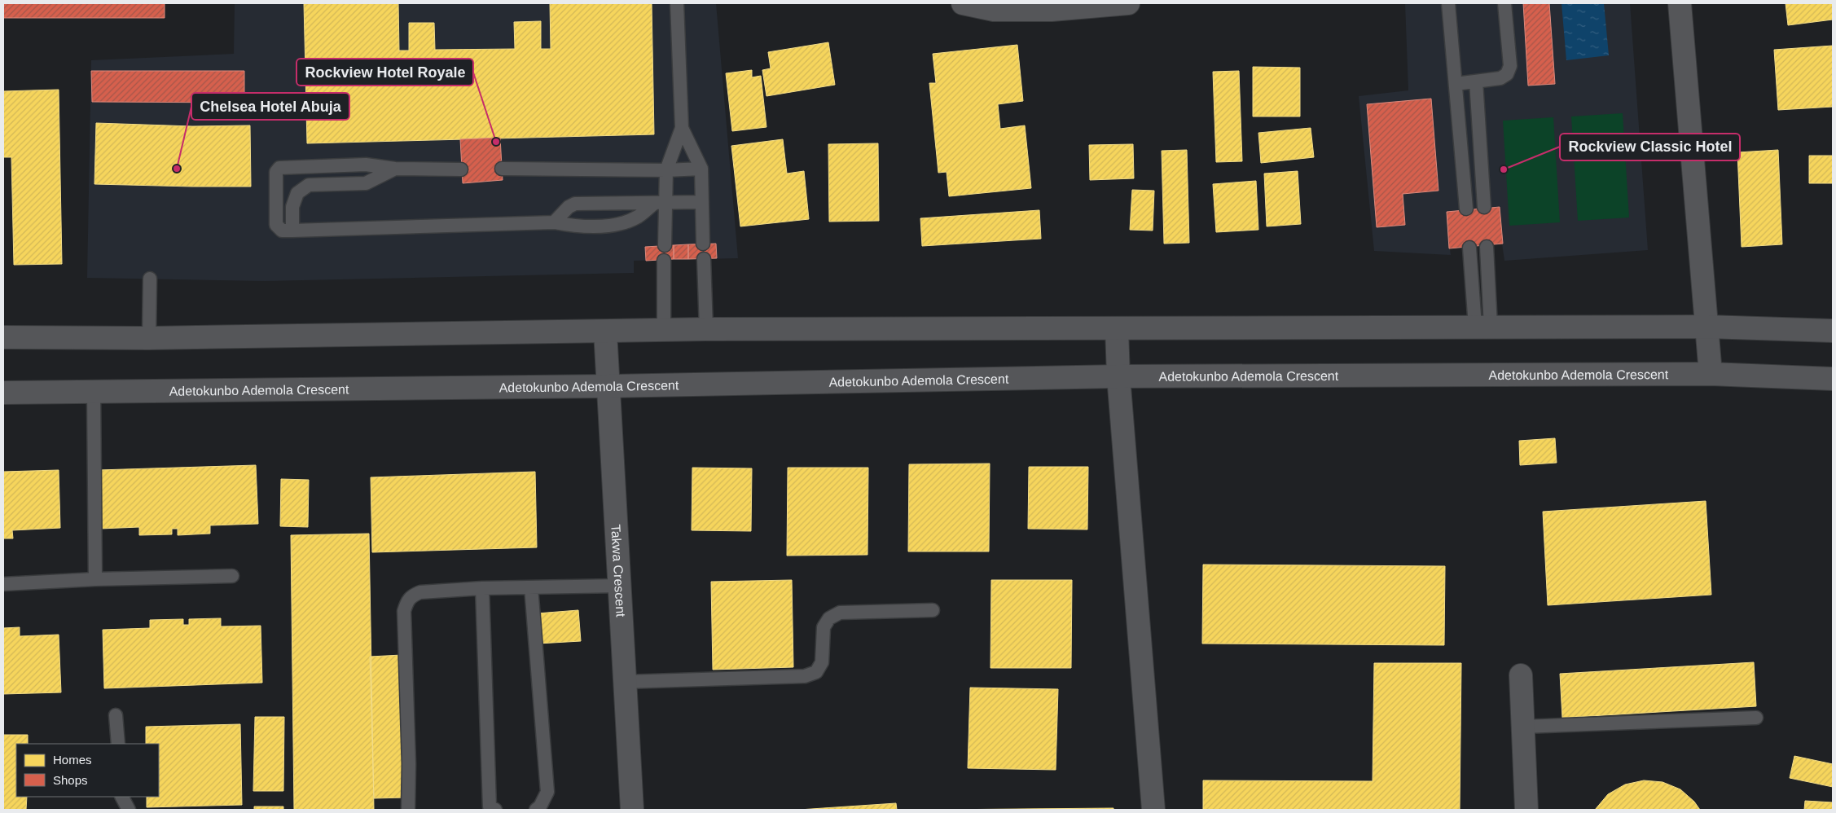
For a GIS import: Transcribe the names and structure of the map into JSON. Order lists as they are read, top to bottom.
{
  "streets": {
    "main road": ["Adetokunbo Ademola Crescent", "Takwa Crescent"]
  },
  "crossings": [
    ["Adetokunbo Ademola Crescent", "Takwa Crescent"]
  ],
  "places": ["Rockview Hotel Royale", "Chelsea Hotel Abuja", "Rockview Classic Hotel"],
  "legend": ["Homes", "Shops"]
}
